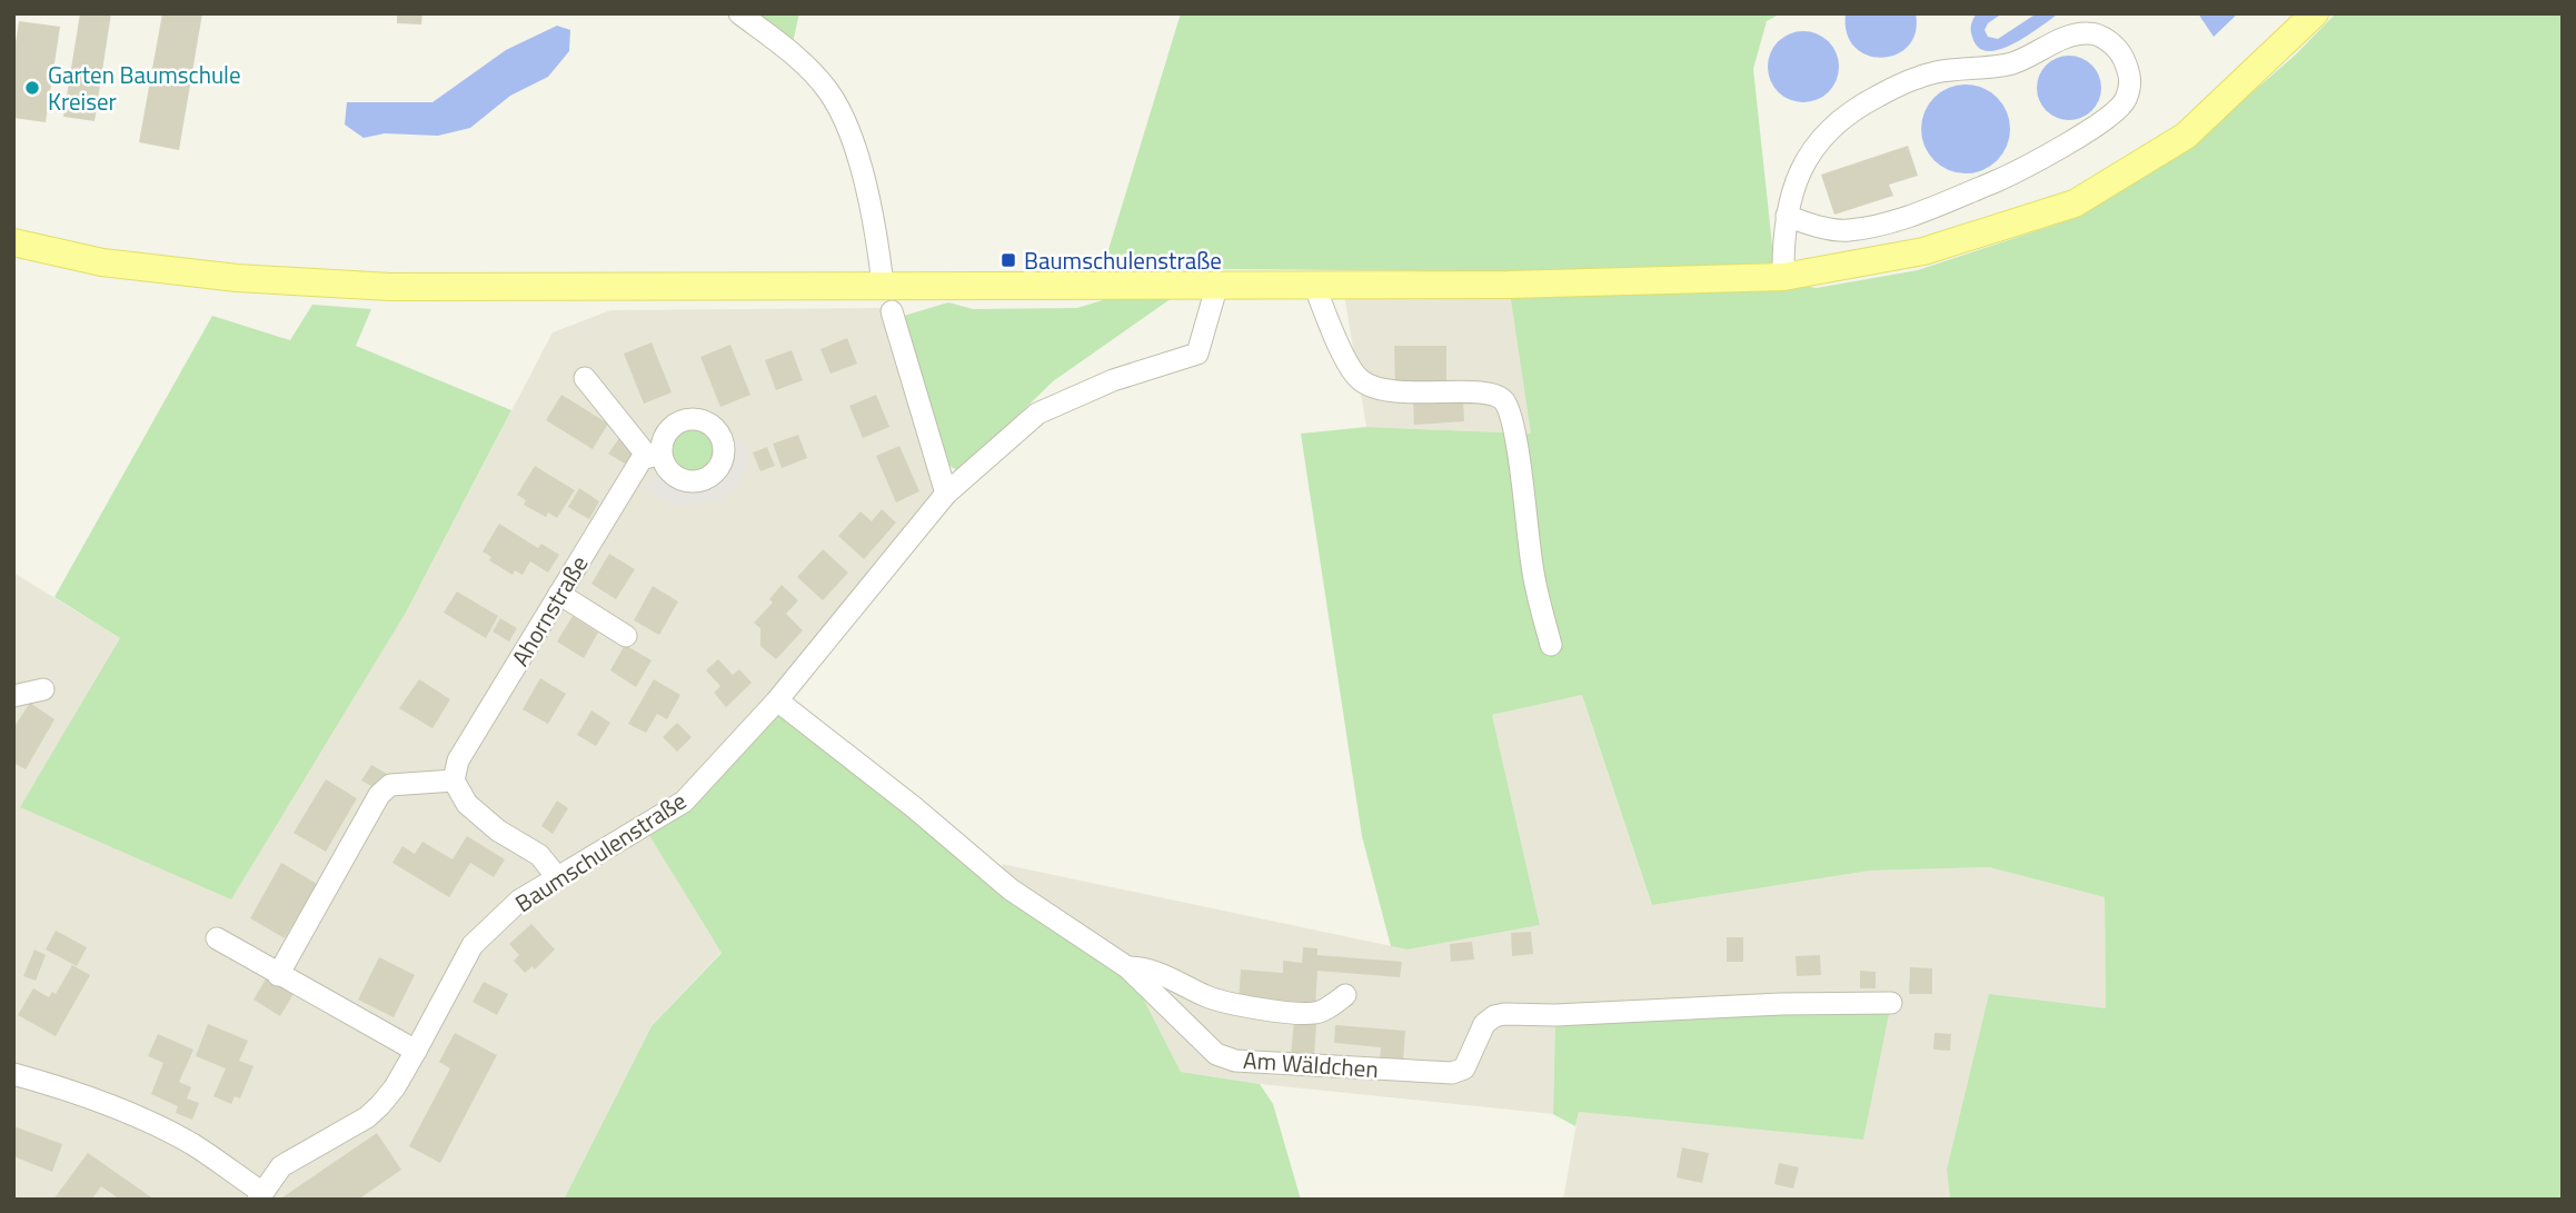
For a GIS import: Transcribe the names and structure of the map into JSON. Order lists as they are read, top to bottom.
{
  "streets": {
    "street": ["Ahornstraße", "Baumschulenstraße", "Am Wäldchen"]
  },
  "crossings": [
    ["Baumschulenstraße", "Am Wäldchen"]
  ],
  "places": {
    "other": ["Garten Baumschule Kreiser"],
    "transit": ["Baumschulenstraße"]
  }
}
